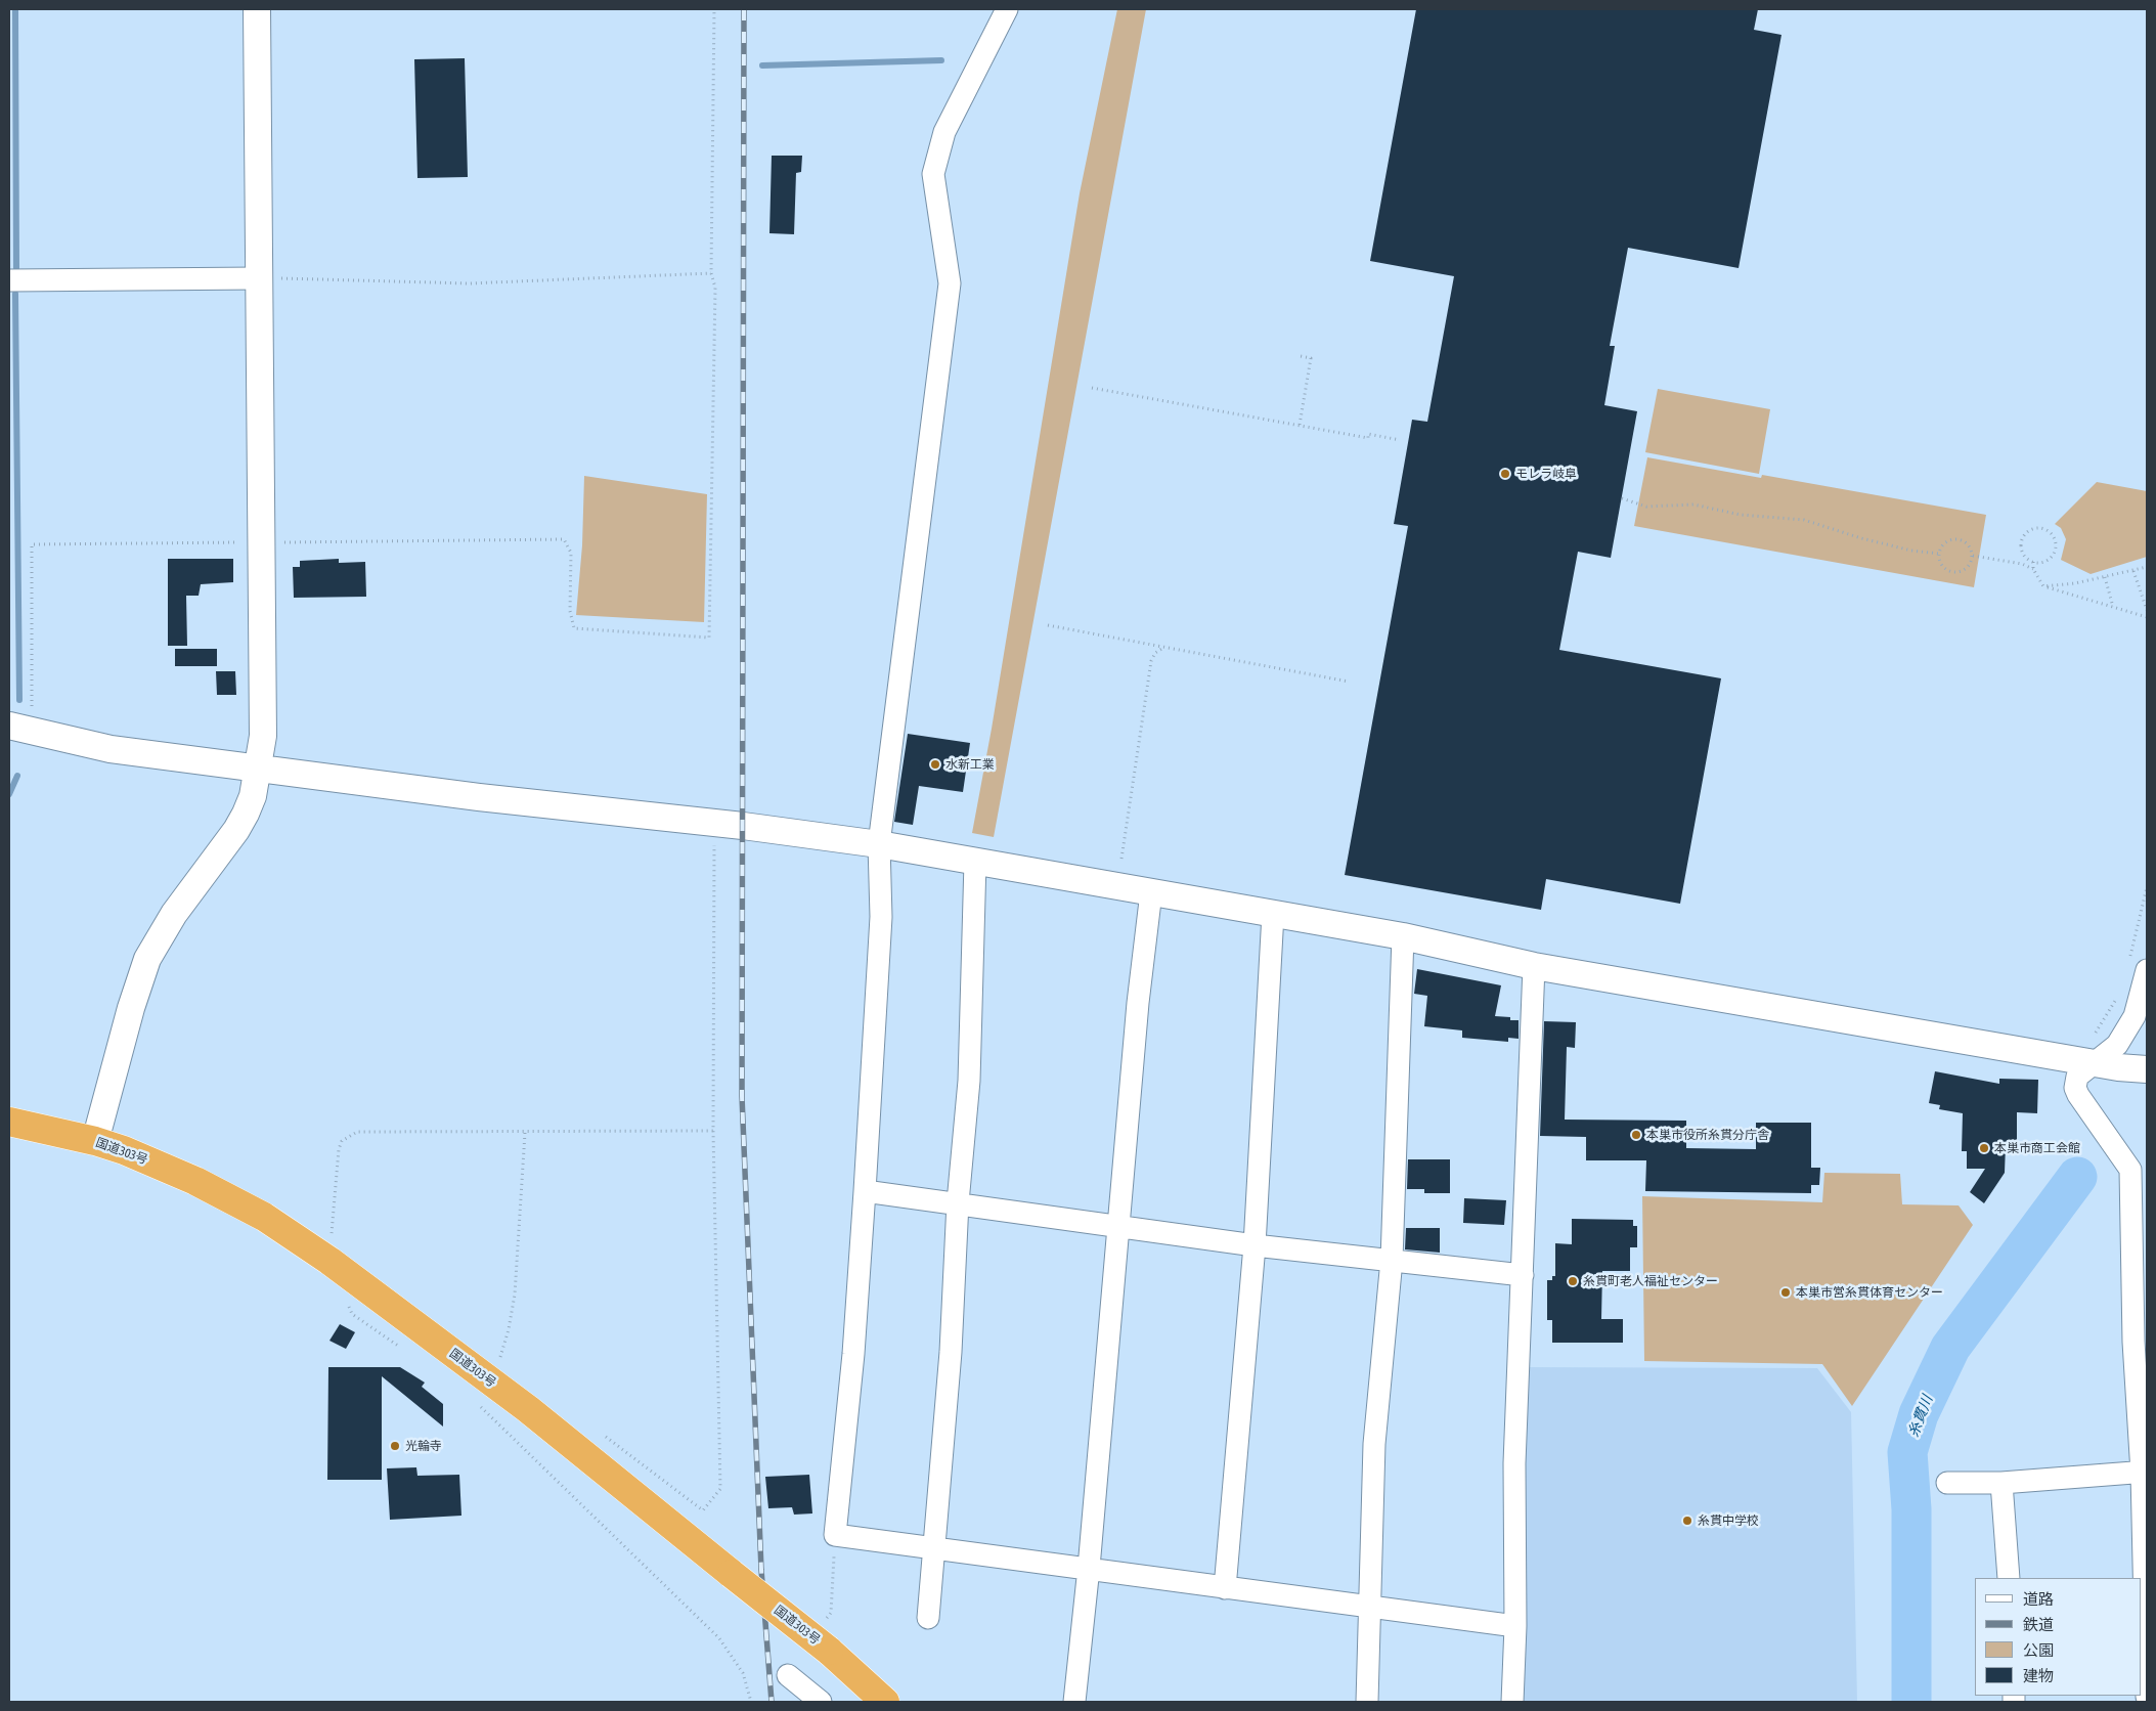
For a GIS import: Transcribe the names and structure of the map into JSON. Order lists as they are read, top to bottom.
{
  "streets": {
    "highway": ["国道303号"]
  },
  "water": ["糸貫川"],
  "places": [
    "モレラ岐阜",
    "水新工業",
    "本巣市役所糸貫分庁舎",
    "本巣市商工会館",
    "糸貫町老人福祉センター",
    "本巣市営糸貫体育センター",
    "光輪寺",
    "糸貫中学校"
  ],
  "legend": [
    "道路",
    "鉄道",
    "公園",
    "建物"
  ]
}
